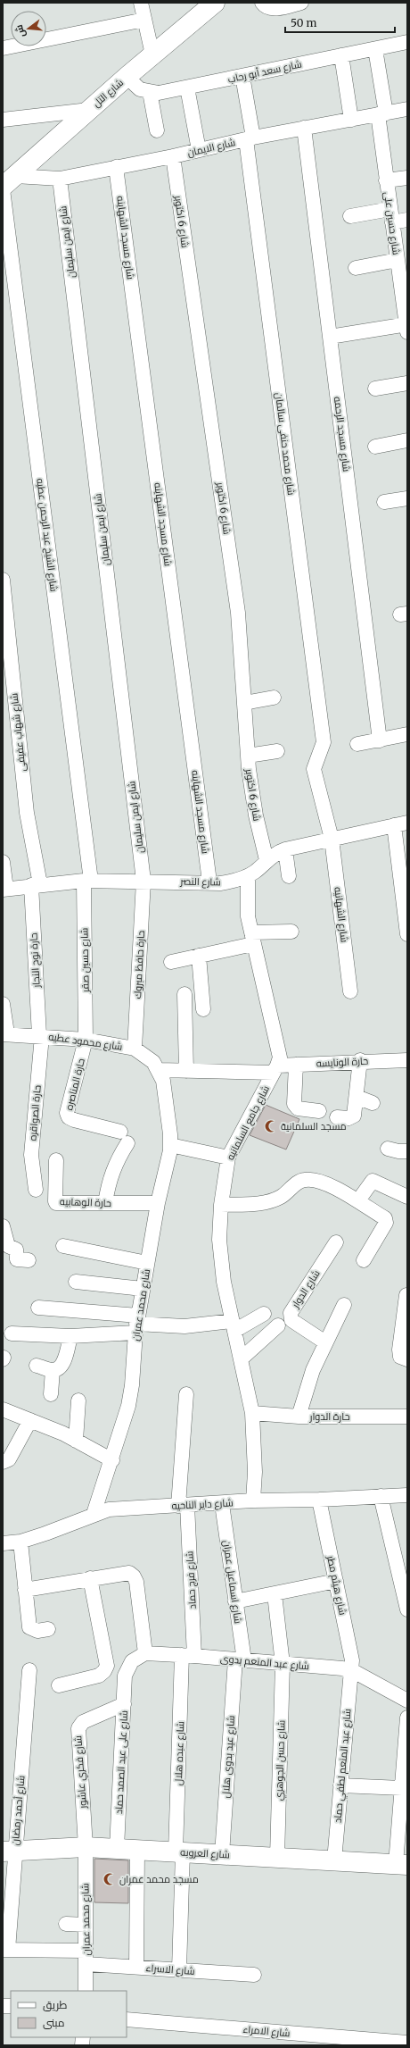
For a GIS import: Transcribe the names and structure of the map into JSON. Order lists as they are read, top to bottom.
{
  "streets": {
    "street": [
      "شارع سعد أبو رحاب",
      "شارع التل",
      "شارع الايمان",
      "شارع 6 اكتوبر",
      "شارع حسين على",
      "شارع مسجد الشهاينه",
      "شارع ايمن سليمان",
      "شارع مسجد الرحمه",
      "شارع محمد حنفى سالمان",
      "شارع الشيخ عبد الرحمن عطيه",
      "شارع شهاب عفيفى",
      "شارع النصر",
      "شارع الشهانيه",
      "حارة نوح النجار",
      "شارع حسين صقر",
      "حارة حافظ مبروك",
      "شارع محمود عطيه",
      "حارة الونايسه",
      "حارة المناصره",
      "حارة الصواقره",
      "شارع جامع السلمانيه",
      "حارة الوهابيه",
      "شارع الدوار",
      "شارع محمد عمران",
      "حارة الدوار",
      "شارع داير الناحيه",
      "شارع فرج حماد",
      "شارع اسماعيل عمران",
      "شارع هيثم مطر",
      "شارع عبد المنعم بدوى",
      "شارع عبده هلال",
      "شارع عيد بدوى هلال",
      "شارع حسن الجوهري",
      "شارع على عبد الصمد حماد",
      "شارع عبد المنعم لطفي حماد",
      "شارع فكري عاشور",
      "شارع أحمد رمضان",
      "شارع العروبه",
      "شارع الاسراء",
      "شارع الامراء"
    ]
  },
  "crossings": [
    ["شارع سعد أبو رحاب", "شارع حسين على"],
    ["شارع سعد أبو رحاب", "شارع محمد حنفى سالمان"],
    ["شارع التل", "شارع الايمان"],
    ["شارع التل", "شارع الشيخ عبد الرحمن عطيه"],
    ["شارع الايمان", "شارع 6 اكتوبر"],
    ["شارع الايمان", "شارع حسين على"],
    ["شارع الايمان", "شارع مسجد الشهاينه"],
    ["شارع الايمان", "شارع ايمن سليمان"],
    ["شارع الايمان", "شارع مسجد الرحمه"],
    ["شارع الايمان", "شارع محمد حنفى سالمان"],
    ["شارع الايمان", "شارع الشيخ عبد الرحمن عطيه"],
    ["شارع 6 اكتوبر", "شارع النصر"],
    ["شارع مسجد الشهاينه", "شارع النصر"],
    ["شارع ايمن سليمان", "شارع النصر"],
    ["شارع ايمن سليمان", "حارة حافظ مبروك"],
    ["شارع محمد حنفى سالمان", "شارع الشهانيه"],
    ["شارع الشيخ عبد الرحمن عطيه", "شارع النصر"],
    ["شارع الشيخ عبد الرحمن عطيه", "شارع حسين صقر"],
    ["شارع شهاب عفيفى", "شارع النصر"],
    ["شارع شهاب عفيفى", "حارة نوح النجار"],
    ["شارع النصر", "شارع الشهانيه"],
    ["شارع النصر", "حارة نوح النجار"],
    ["شارع النصر", "شارع حسين صقر"],
    ["شارع النصر", "حارة حافظ مبروك"],
    ["شارع النصر", "شارع جامع السلمانيه"],
    ["حارة نوح النجار", "شارع محمود عطيه"],
    ["حارة نوح النجار", "حارة الصواقره"],
    ["شارع حسين صقر", "شارع محمود عطيه"],
    ["شارع حسين صقر", "حارة المناصره"],
    ["حارة حافظ مبروك", "شارع محمود عطيه"],
    ["شارع محمود عطيه", "حارة الونايسه"],
    ["شارع محمود عطيه", "حارة المناصره"],
    ["شارع محمود عطيه", "حارة الصواقره"],
    ["شارع محمود عطيه", "شارع محمد عمران"],
    ["حارة الونايسه", "شارع جامع السلمانيه"],
    ["حارة المناصره", "حارة الوهابيه"],
    ["شارع جامع السلمانيه", "حارة الدوار"],
    ["شارع جامع السلمانيه", "شارع داير الناحيه"],
    ["حارة الوهابيه", "شارع محمد عمران"],
    ["شارع محمد عمران", "شارع داير الناحيه"],
    ["شارع محمد عمران", "شارع فكري عاشور"],
    ["شارع محمد عمران", "شارع العروبه"],
    ["شارع محمد عمران", "شارع الاسراء"],
    ["شارع داير الناحيه", "شارع فرج حماد"],
    ["شارع داير الناحيه", "شارع اسماعيل عمران"],
    ["شارع داير الناحيه", "شارع هيثم مطر"],
    ["شارع فرج حماد", "شارع عبد المنعم بدوى"],
    ["شارع فرج حماد", "شارع عبده هلال"],
    ["شارع اسماعيل عمران", "شارع عبد المنعم بدوى"],
    ["شارع اسماعيل عمران", "شارع عيد بدوى هلال"],
    ["شارع هيثم مطر", "شارع عبد المنعم بدوى"],
    ["شارع هيثم مطر", "شارع عبد المنعم لطفي حماد"],
    ["شارع عبد المنعم بدوى", "شارع عبده هلال"],
    ["شارع عبد المنعم بدوى", "شارع عيد بدوى هلال"],
    ["شارع عبد المنعم بدوى", "شارع حسن الجوهري"],
    ["شارع عبد المنعم بدوى", "شارع على عبد الصمد حماد"],
    ["شارع عبد المنعم بدوى", "شارع عبد المنعم لطفي حماد"],
    ["شارع عبده هلال", "شارع العروبه"],
    ["شارع عيد بدوى هلال", "شارع العروبه"],
    ["شارع حسن الجوهري", "شارع العروبه"],
    ["شارع على عبد الصمد حماد", "شارع فكري عاشور"],
    ["شارع على عبد الصمد حماد", "شارع العروبه"],
    ["شارع عبد المنعم لطفي حماد", "شارع العروبه"],
    ["شارع فكري عاشور", "شارع العروبه"],
    ["شارع أحمد رمضان", "شارع العروبه"],
    ["شارع أحمد رمضان", "شارع الاسراء"]
  ],
  "places": {
    "mosque": ["مسجد السلمانية", "مسجد محمد عمران"]
  },
  "legend": ["طريق", "مبنى"],
  "scale_bar": "50 m",
  "north": "left"
}
